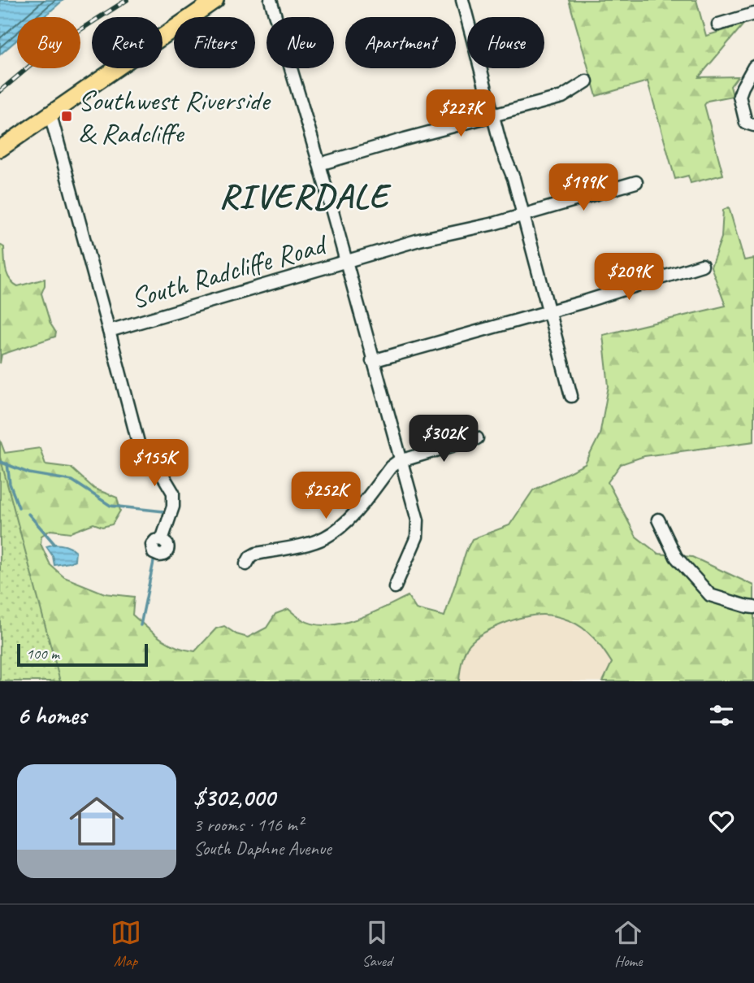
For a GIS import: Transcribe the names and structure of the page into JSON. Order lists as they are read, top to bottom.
{
  "streets": {
    "street": ["South Radcliffe Road"]
  },
  "districts": ["RIVERDALE"],
  "places": {
    "transit": ["Southwest Riverside & Radcliffe"]
  },
  "scale_bar": "100 m",
  "page": {
    "chip": [
      "Buy",
      "Rent",
      "Filters",
      "New",
      "Apartment",
      "House"
    ],
    "price": [
      "$227K",
      "$199K",
      "$209K",
      "$302K",
      "$155K",
      "$252K"
    ],
    "scale": "100 m",
    "heading": "6 homes",
    "list": [
      {
        "name": "$302,000",
        "note": "3 rooms · 116 m² · South Daphne Avenue"
      }
    ],
    "tabs": ["Map", "Saved", "Home"]
  }
}
